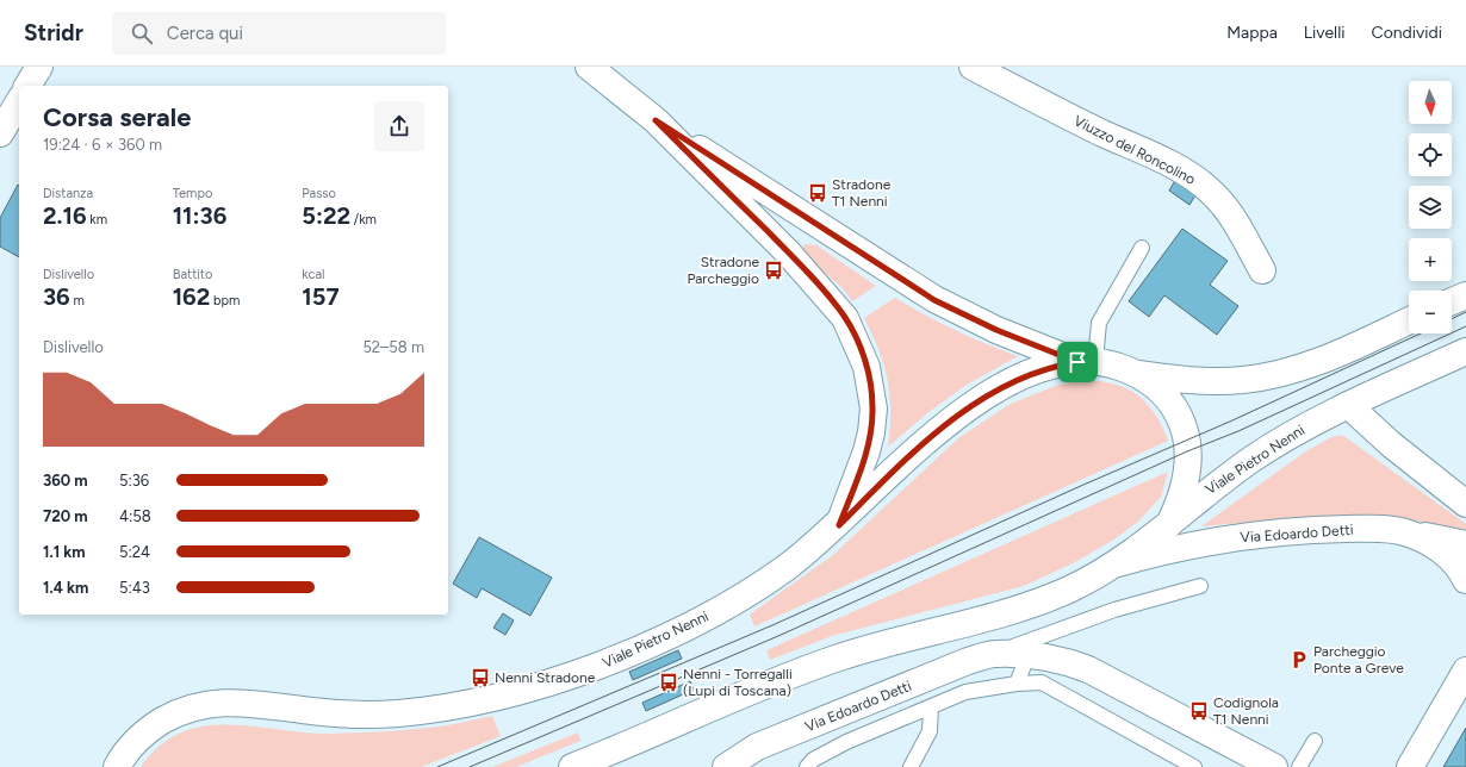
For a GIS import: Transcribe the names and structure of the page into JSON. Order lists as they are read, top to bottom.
{
  "streets": {
    "main road": ["Viuzzo del Roncolino", "Viale Pietro Nenni", "Via Edoardo Detti"]
  },
  "crossings": [
    ["Viale Pietro Nenni", "Via Edoardo Detti"]
  ],
  "places": {
    "bus stop": [
      "Stradone T1 Nenni",
      "Stradone Parcheggio",
      "Nenni Stradone",
      "Nenni - Torregalli (Lupi di Toscana)",
      "Codignola T1 Nenni"
    ],
    "parking": ["Parcheggio Ponte a Greve"]
  },
  "north": "bottom",
  "page": {
    "header": "Stridr",
    "search": "Cerca qui",
    "nav": ["Mappa", "Livelli", "Condividi"],
    "map_buttons": ["+", "−"],
    "heading": ["Corsa serale", "19:24 · 6 × 360 m"],
    "stats": [
      ["Distanza", "2.16 km"],
      ["Tempo", "11:36"],
      ["Passo", "5:22 /km"],
      ["Dislivello", "36 m"],
      ["Battito", "162 bpm"],
      ["kcal", "157"]
    ],
    "chart": ["Dislivello", "52–58 m"],
    "list": [
      {
        "name": "360 m",
        "note": "5:36"
      },
      {
        "name": "720 m",
        "note": "4:58"
      },
      {
        "name": "1.1 km",
        "note": "5:24"
      },
      {
        "name": "1.4 km",
        "note": "5:43"
      }
    ]
  }
}
